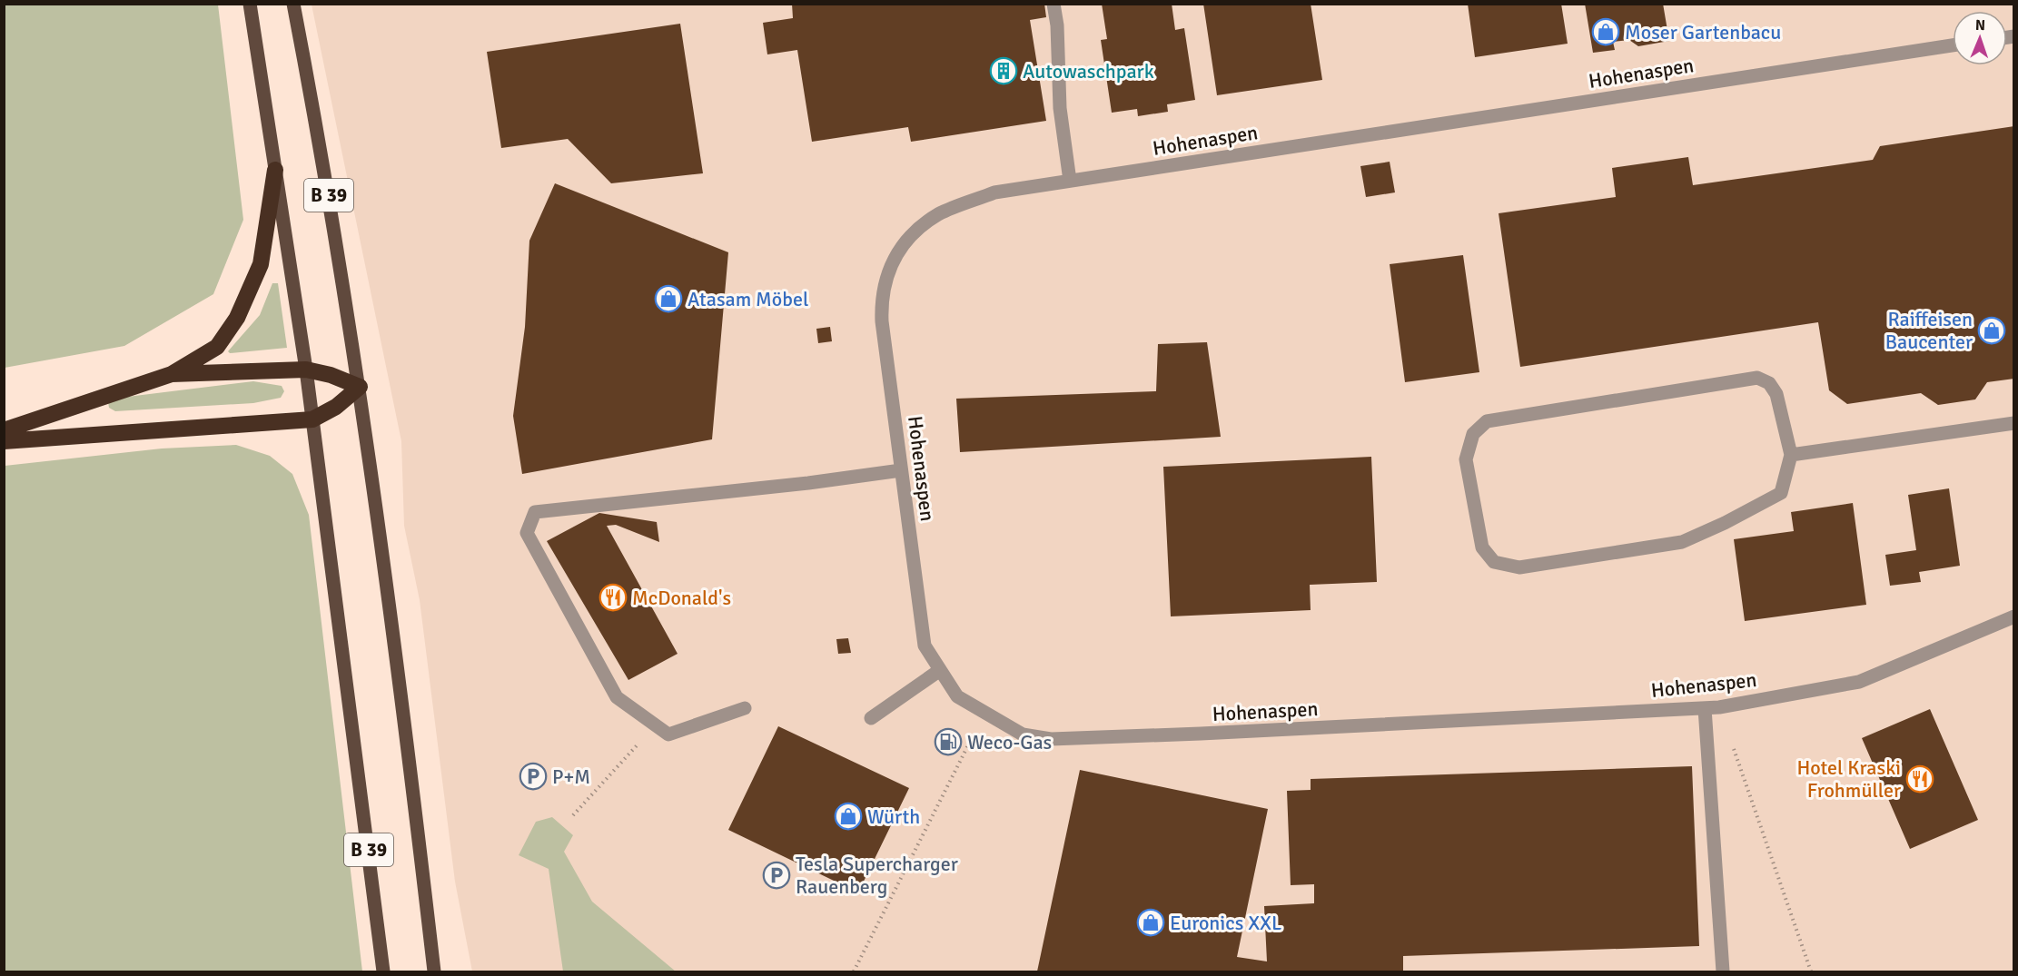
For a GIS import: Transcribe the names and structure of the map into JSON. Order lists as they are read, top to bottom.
{
  "streets": {
    "main road": ["B 39"],
    "street": ["Hohenaspen"]
  },
  "places": {
    "shop": [
      "Moser Gartenbacu",
      "Atasam Möbel",
      "Raiffeisen Baucenter",
      "Würth",
      "Euronics XXL"
    ],
    "building": ["Autowaschpark"],
    "restaurant": ["McDonald's", "Hotel Kraski Frohmüller"],
    "fuel station": ["Weco-Gas"],
    "parking": ["P+M", "Tesla Supercharger Rauenberg"]
  },
  "north": "top"
}
